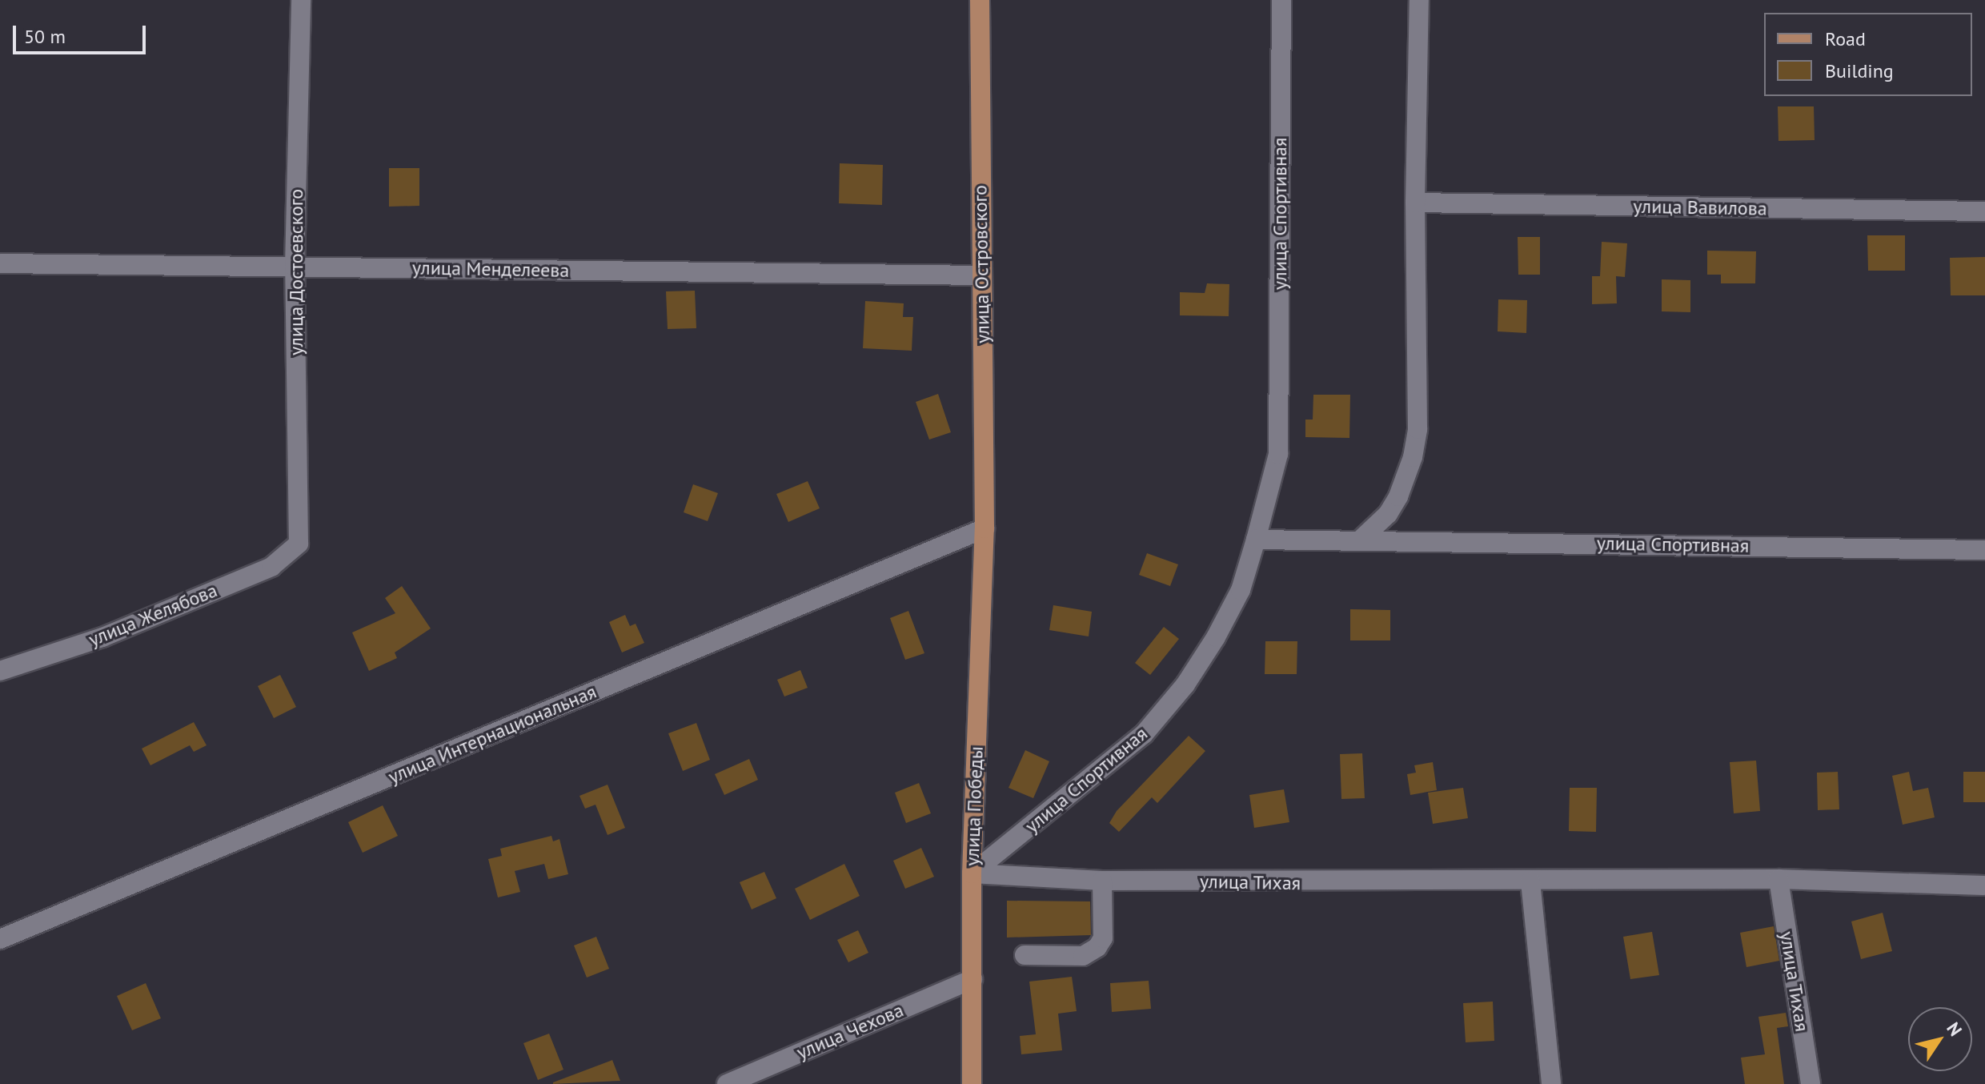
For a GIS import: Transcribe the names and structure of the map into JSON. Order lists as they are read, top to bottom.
{
  "streets": {
    "main road": ["улица Островского", "улица Победы"],
    "street": [
      "улица Вавилова",
      "улица Спортивная",
      "улица Менделеева",
      "улица Достоевского",
      "улица Желябова",
      "улица Интернациональная",
      "улица Тихая",
      "улица Чехова"
    ]
  },
  "crossings": [
    ["улица Спортивная", "улица Победы"],
    ["улица Спортивная", "улица Тихая"],
    ["улица Островского", "улица Менделеева"],
    ["улица Островского", "улица Интернациональная"],
    ["улица Островского", "улица Победы"],
    ["улица Менделеева", "улица Достоевского"],
    ["улица Достоевского", "улица Желябова"],
    ["улица Интернациональная", "улица Победы"],
    ["улица Победы", "улица Тихая"],
    ["улица Победы", "улица Чехова"]
  ],
  "legend": ["Road", "Building"],
  "scale_bar": "50 m",
  "north": "top right"
}
